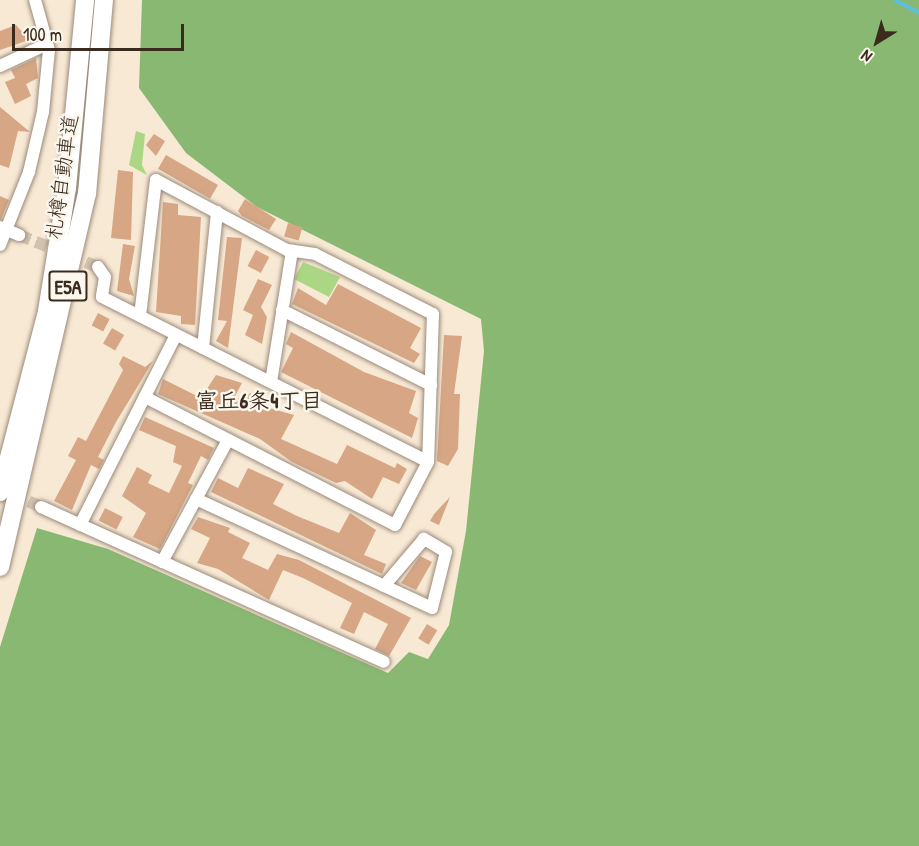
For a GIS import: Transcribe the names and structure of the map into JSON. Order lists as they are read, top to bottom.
{
  "streets": {
    "highway": ["札樽自動車道", "E5A"]
  },
  "districts": ["富丘6条4丁目"],
  "scale_bar": "100 m",
  "north": "bottom left"
}
